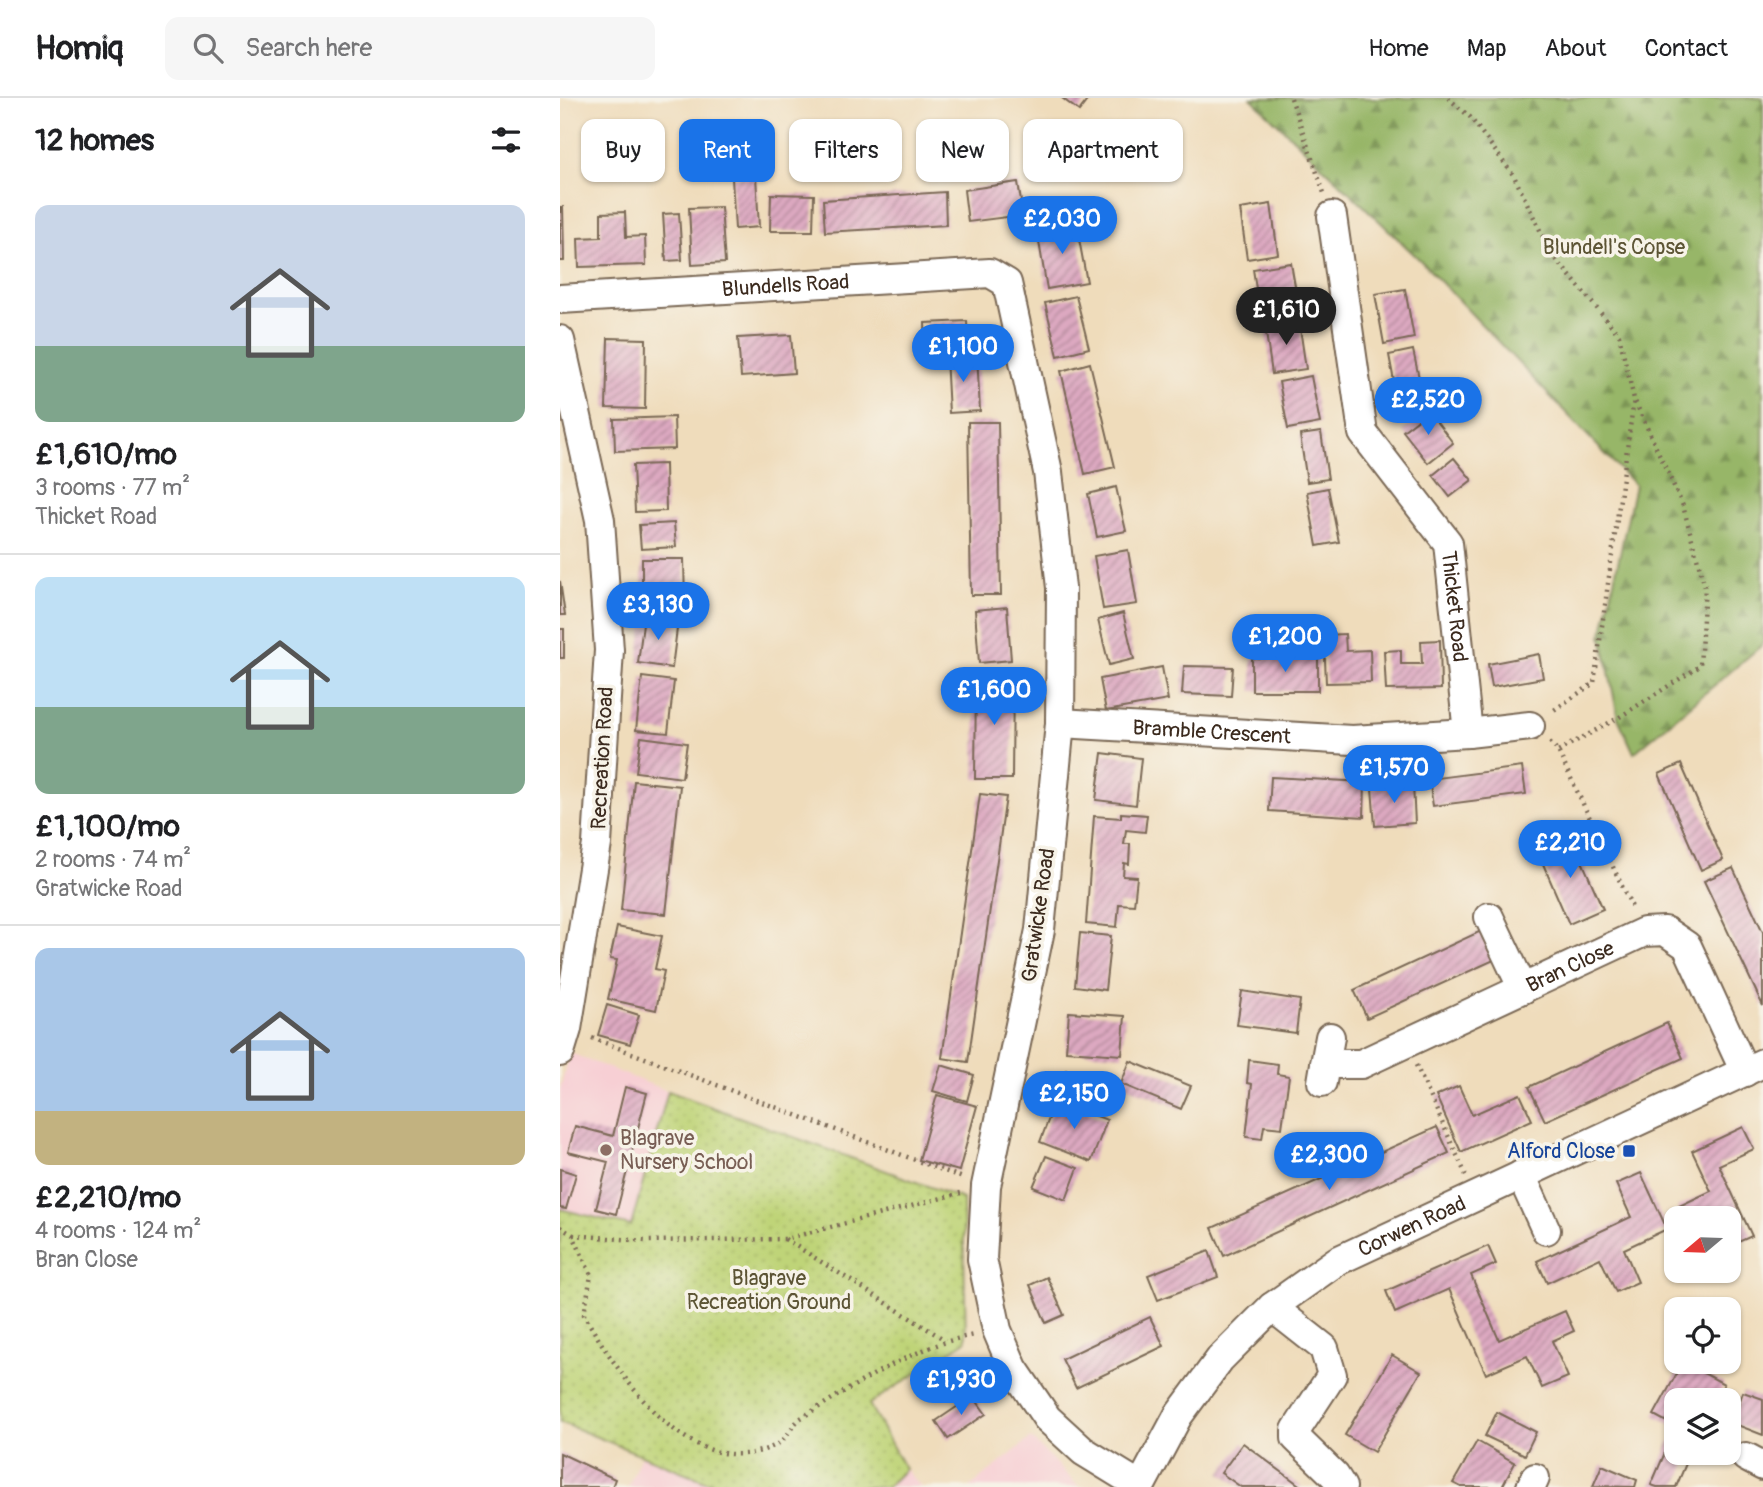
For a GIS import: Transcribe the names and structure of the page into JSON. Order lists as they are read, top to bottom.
{
  "streets": {
    "street": [
      "Blundells Road",
      "Thicket Road",
      "Bramble Crescent",
      "Recreation Road",
      "Gratwicke Road",
      "Bran Close",
      "Corwen Road"
    ]
  },
  "crossings": [
    ["Blundells Road", "Gratwicke Road"],
    ["Thicket Road", "Bramble Crescent"],
    ["Bramble Crescent", "Gratwicke Road"],
    ["Gratwicke Road", "Corwen Road"]
  ],
  "parks": ["Blundell's Copse", "Blagrave Recreation Ground"],
  "places": {
    "other": ["Blagrave Nursery School"],
    "transit": ["Alford Close"]
  },
  "north": "left",
  "page": {
    "header": "Homiq",
    "search": "Search here",
    "nav": [
      "Home",
      "Map",
      "About",
      "Contact"
    ],
    "heading": "12 homes",
    "chip": [
      "Buy",
      "Rent",
      "Filters",
      "New",
      "Apartment"
    ],
    "list": [
      {
        "name": "£1,610/mo",
        "note": "3 rooms · 77 m² · Thicket Road"
      },
      {
        "name": "£1,100/mo",
        "note": "2 rooms · 74 m² · Gratwicke Road"
      },
      {
        "name": "£2,210/mo",
        "note": "4 rooms · 124 m² · Bran Close"
      }
    ],
    "price": [
      "£2,030",
      "£1,610",
      "£1,100",
      "£2,520",
      "£3,130",
      "£1,200",
      "£1,600",
      "£1,570",
      "£2,210",
      "£2,150",
      "£2,300",
      "£1,930"
    ]
  }
}
